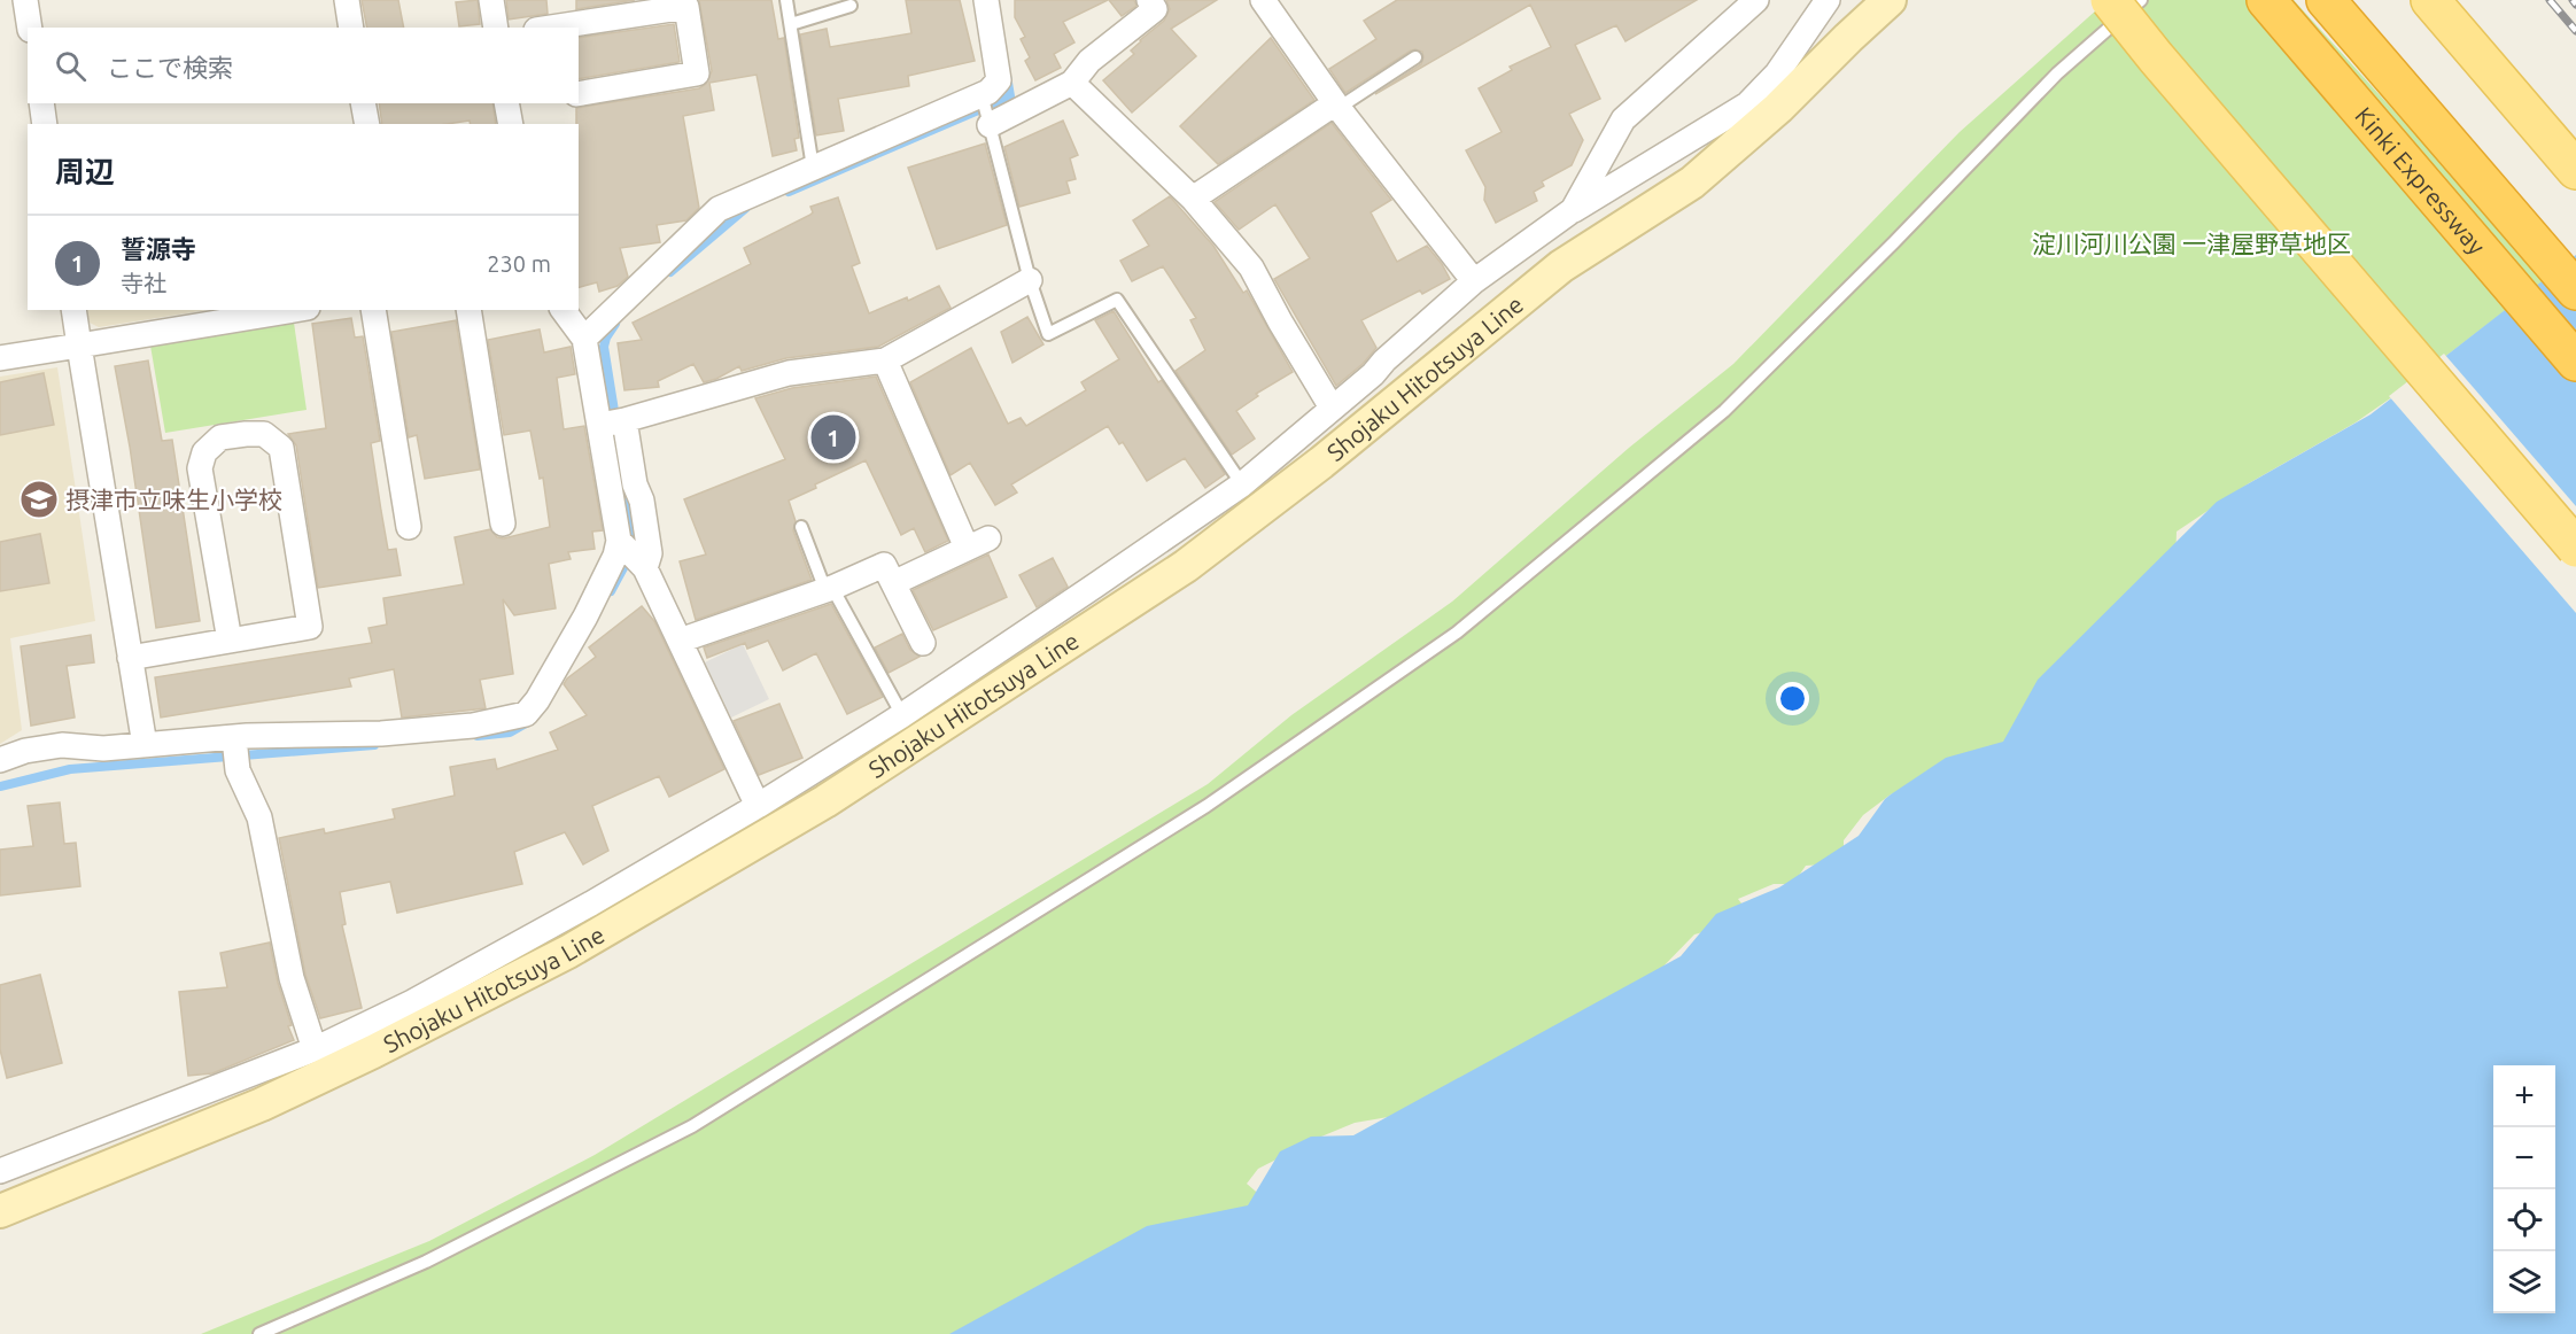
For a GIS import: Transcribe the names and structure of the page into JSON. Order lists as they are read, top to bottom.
{
  "streets": {
    "highway": ["Kinki Expressway"],
    "main road": ["Shojaku Hitotsuya Line"]
  },
  "parks": ["淀川河川公園 一津屋野草地区"],
  "places": {
    "school or university": ["摂津市立味生小学校"]
  },
  "page": {
    "search": "ここで検索",
    "heading": "周辺",
    "list": [
      {
        "mark": "1",
        "name": "誓源寺",
        "note": "寺社",
        "value": "230 m"
      }
    ],
    "pins": "1",
    "map_buttons": ["+", "−"]
  }
}
